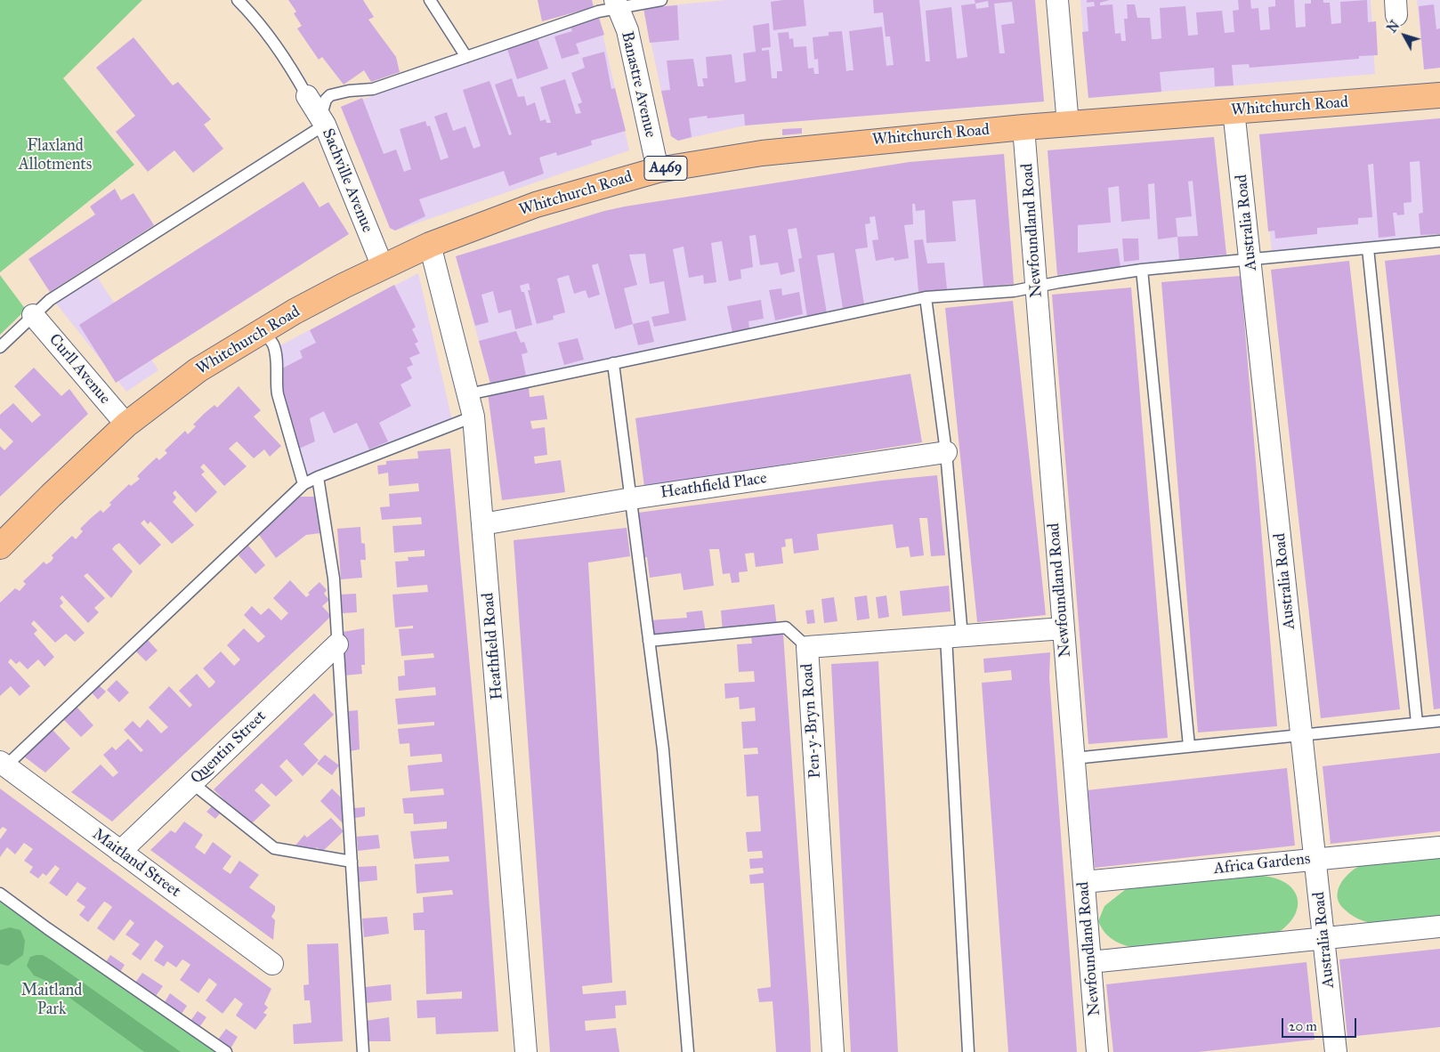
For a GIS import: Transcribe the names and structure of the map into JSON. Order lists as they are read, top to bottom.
{
  "streets": {
    "main road": ["Whitchurch Road", "A469"],
    "street": [
      "Banastre Avenue",
      "Sachville Avenue",
      "Australia Road",
      "Newfoundland Road",
      "Curll Avenue",
      "Heathfield Place",
      "Heathfield Road",
      "Pen-y-Bryn Road",
      "Quentin Street",
      "Maitland Street",
      "Africa Gardens"
    ]
  },
  "crossings": [
    ["Banastre Avenue", "Whitchurch Road"],
    ["Whitchurch Road", "Sachville Avenue"],
    ["Whitchurch Road", "Australia Road"],
    ["Whitchurch Road", "Newfoundland Road"],
    ["Whitchurch Road", "Curll Avenue"],
    ["Whitchurch Road", "Heathfield Road"],
    ["Australia Road", "Africa Gardens"],
    ["Newfoundland Road", "Pen-y-Bryn Road"],
    ["Newfoundland Road", "Africa Gardens"],
    ["Heathfield Place", "Heathfield Road"],
    ["Quentin Street", "Maitland Street"]
  ],
  "parks": ["Flaxland Allotments", "Maitland Park"],
  "scale_bar": "20 m",
  "north": "top left"
}
